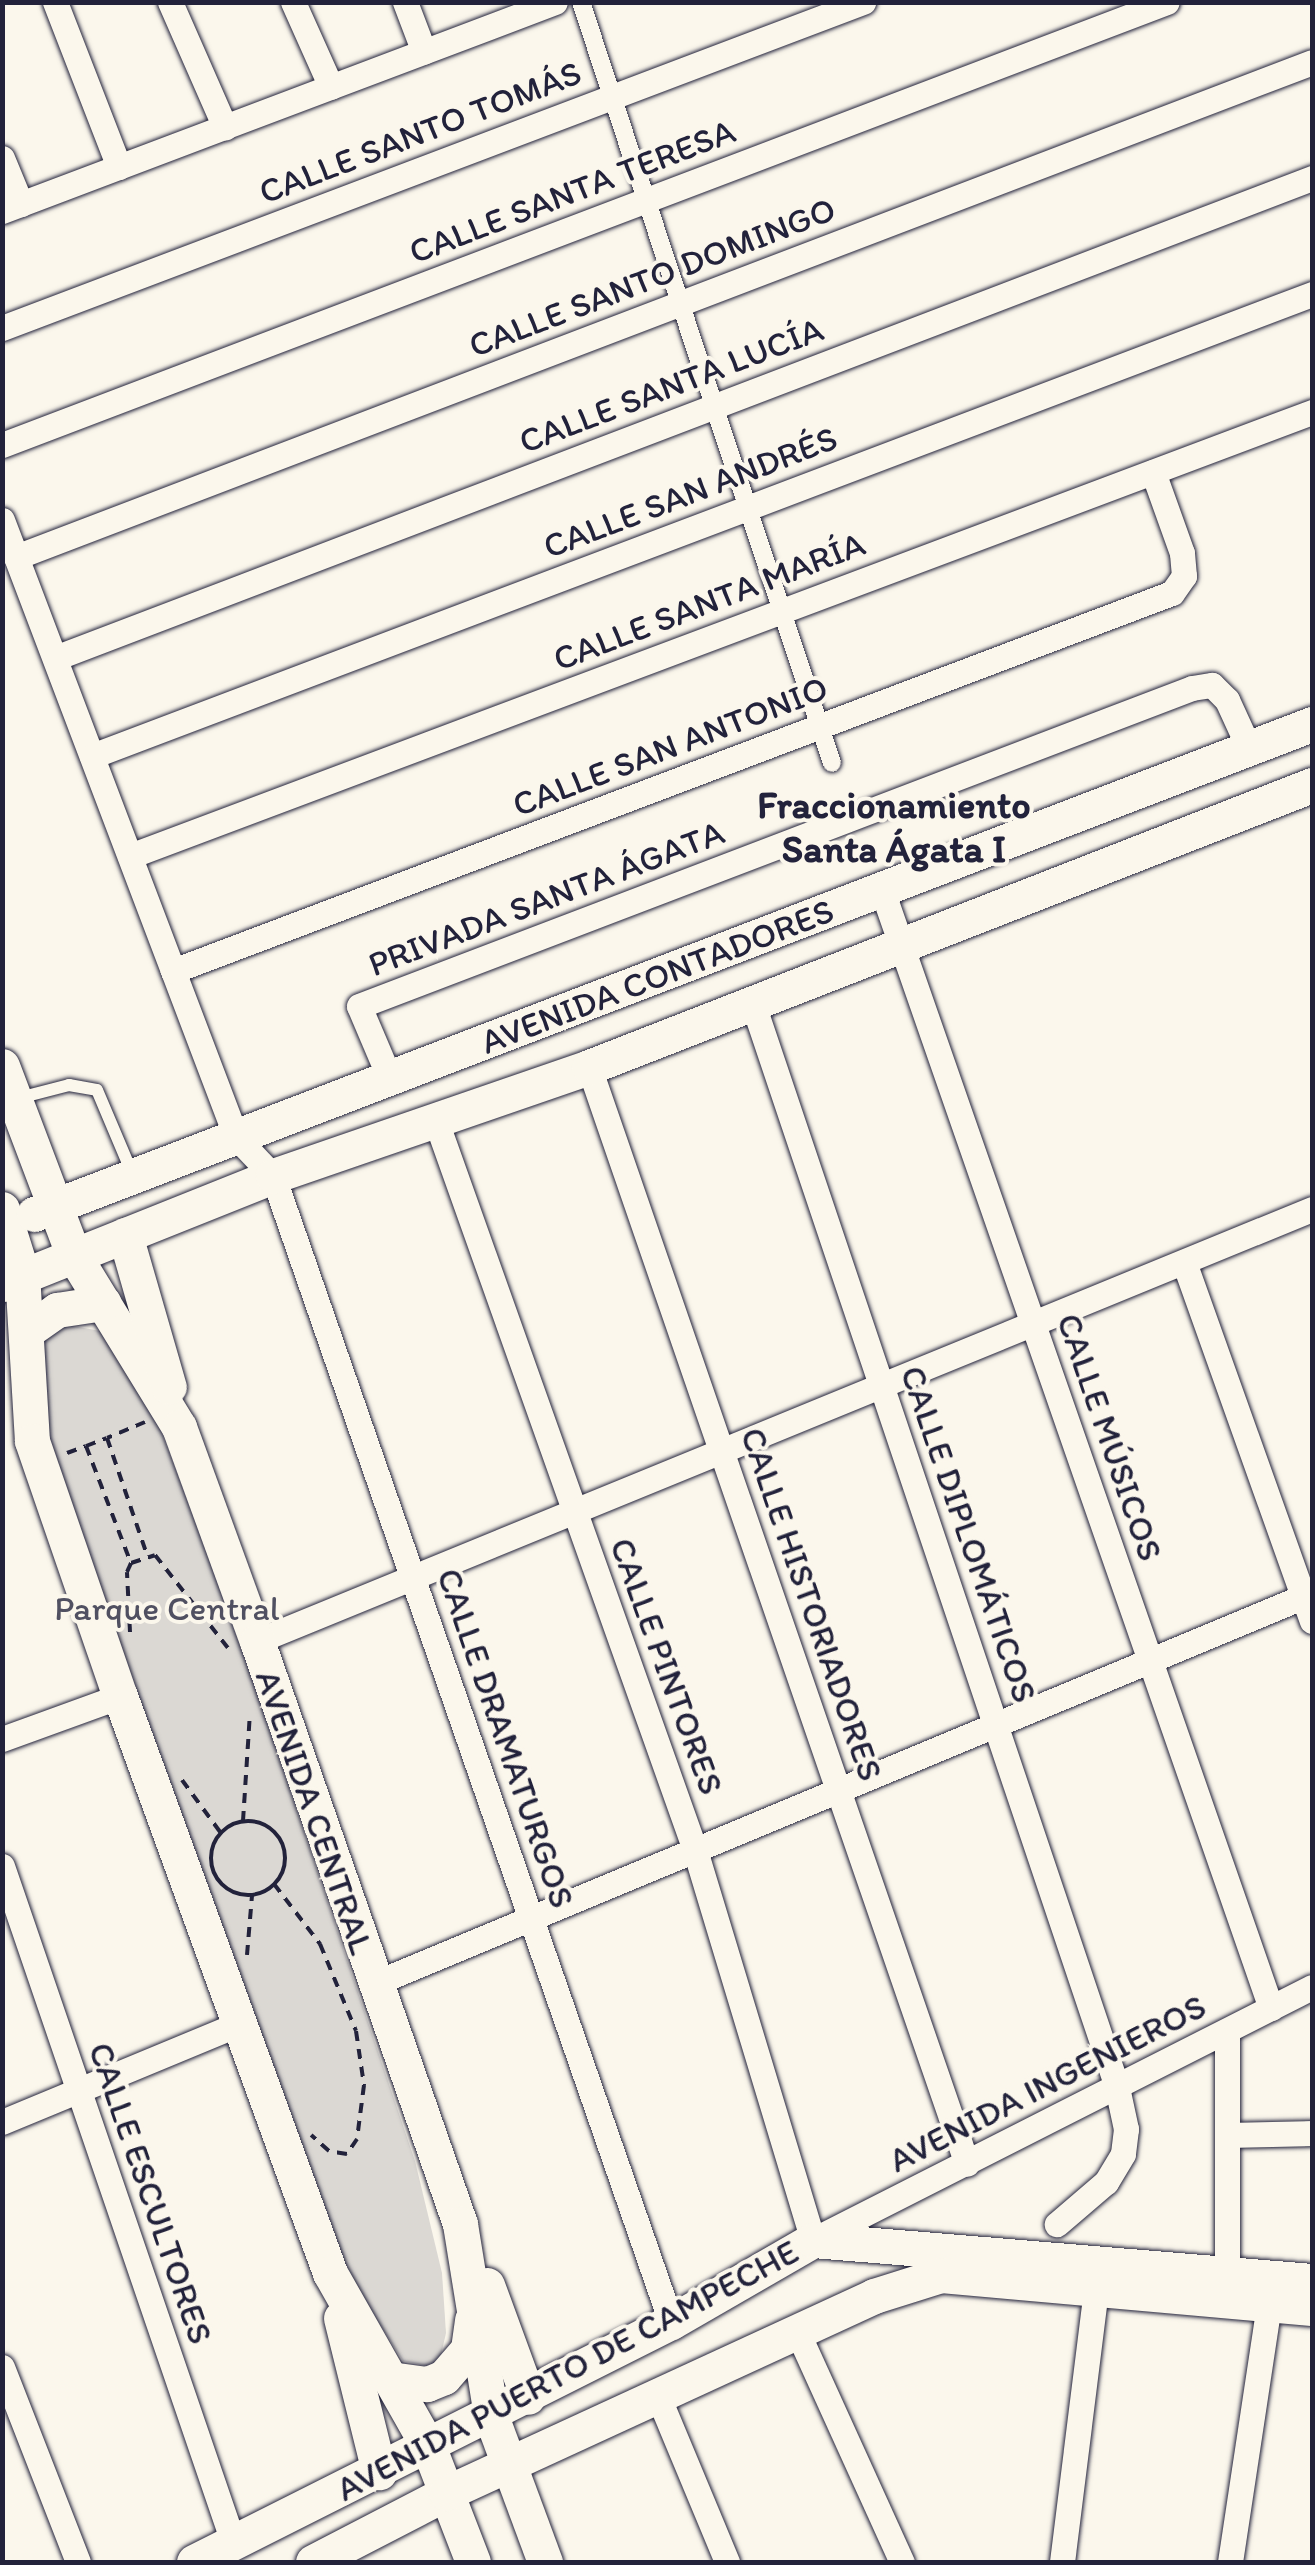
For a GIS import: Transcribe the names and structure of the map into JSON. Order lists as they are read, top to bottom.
{
  "streets": {
    "main road": ["AVENIDA CONTADORES", "AVENIDA CENTRAL", "AVENIDA PUERTO DE CAMPECHE"],
    "street": [
      "CALLE SANTO TOMÁS",
      "CALLE SANTA TERESA",
      "CALLE SANTO DOMINGO",
      "CALLE SANTA LUCÍA",
      "CALLE SAN ANDRÉS",
      "CALLE SANTA MARÍA",
      "CALLE SAN ANTONIO",
      "PRIVADA SANTA ÁGATA",
      "CALLE MÚSICOS",
      "CALLE DIPLOMÁTICOS",
      "CALLE HISTORIADORES",
      "CALLE PINTORES",
      "CALLE DRAMATURGOS",
      "AVENIDA INGENIEROS",
      "CALLE ESCULTORES"
    ]
  },
  "crossings": [
    ["CALLE SANTA MARÍA", "CALLE SAN ANTONIO"],
    ["PRIVADA SANTA ÁGATA", "AVENIDA CONTADORES"],
    ["AVENIDA CONTADORES", "CALLE MÚSICOS"],
    ["AVENIDA CONTADORES", "CALLE DIPLOMÁTICOS"],
    ["AVENIDA CONTADORES", "CALLE HISTORIADORES"],
    ["AVENIDA CONTADORES", "CALLE PINTORES"],
    ["AVENIDA CONTADORES", "CALLE DRAMATURGOS"],
    ["AVENIDA CONTADORES", "AVENIDA CENTRAL"],
    ["CALLE MÚSICOS", "AVENIDA INGENIEROS"],
    ["CALLE DIPLOMÁTICOS", "AVENIDA INGENIEROS"],
    ["CALLE HISTORIADORES", "AVENIDA INGENIEROS"],
    ["CALLE PINTORES", "AVENIDA INGENIEROS"],
    ["CALLE PINTORES", "AVENIDA PUERTO DE CAMPECHE"],
    ["CALLE DRAMATURGOS", "AVENIDA PUERTO DE CAMPECHE"],
    ["AVENIDA CENTRAL", "AVENIDA PUERTO DE CAMPECHE"],
    ["AVENIDA INGENIEROS", "AVENIDA PUERTO DE CAMPECHE"],
    ["CALLE ESCULTORES", "AVENIDA PUERTO DE CAMPECHE"]
  ],
  "districts": ["Fraccionamiento Santa Ágata I"],
  "parks": ["Parque Central"]
}
